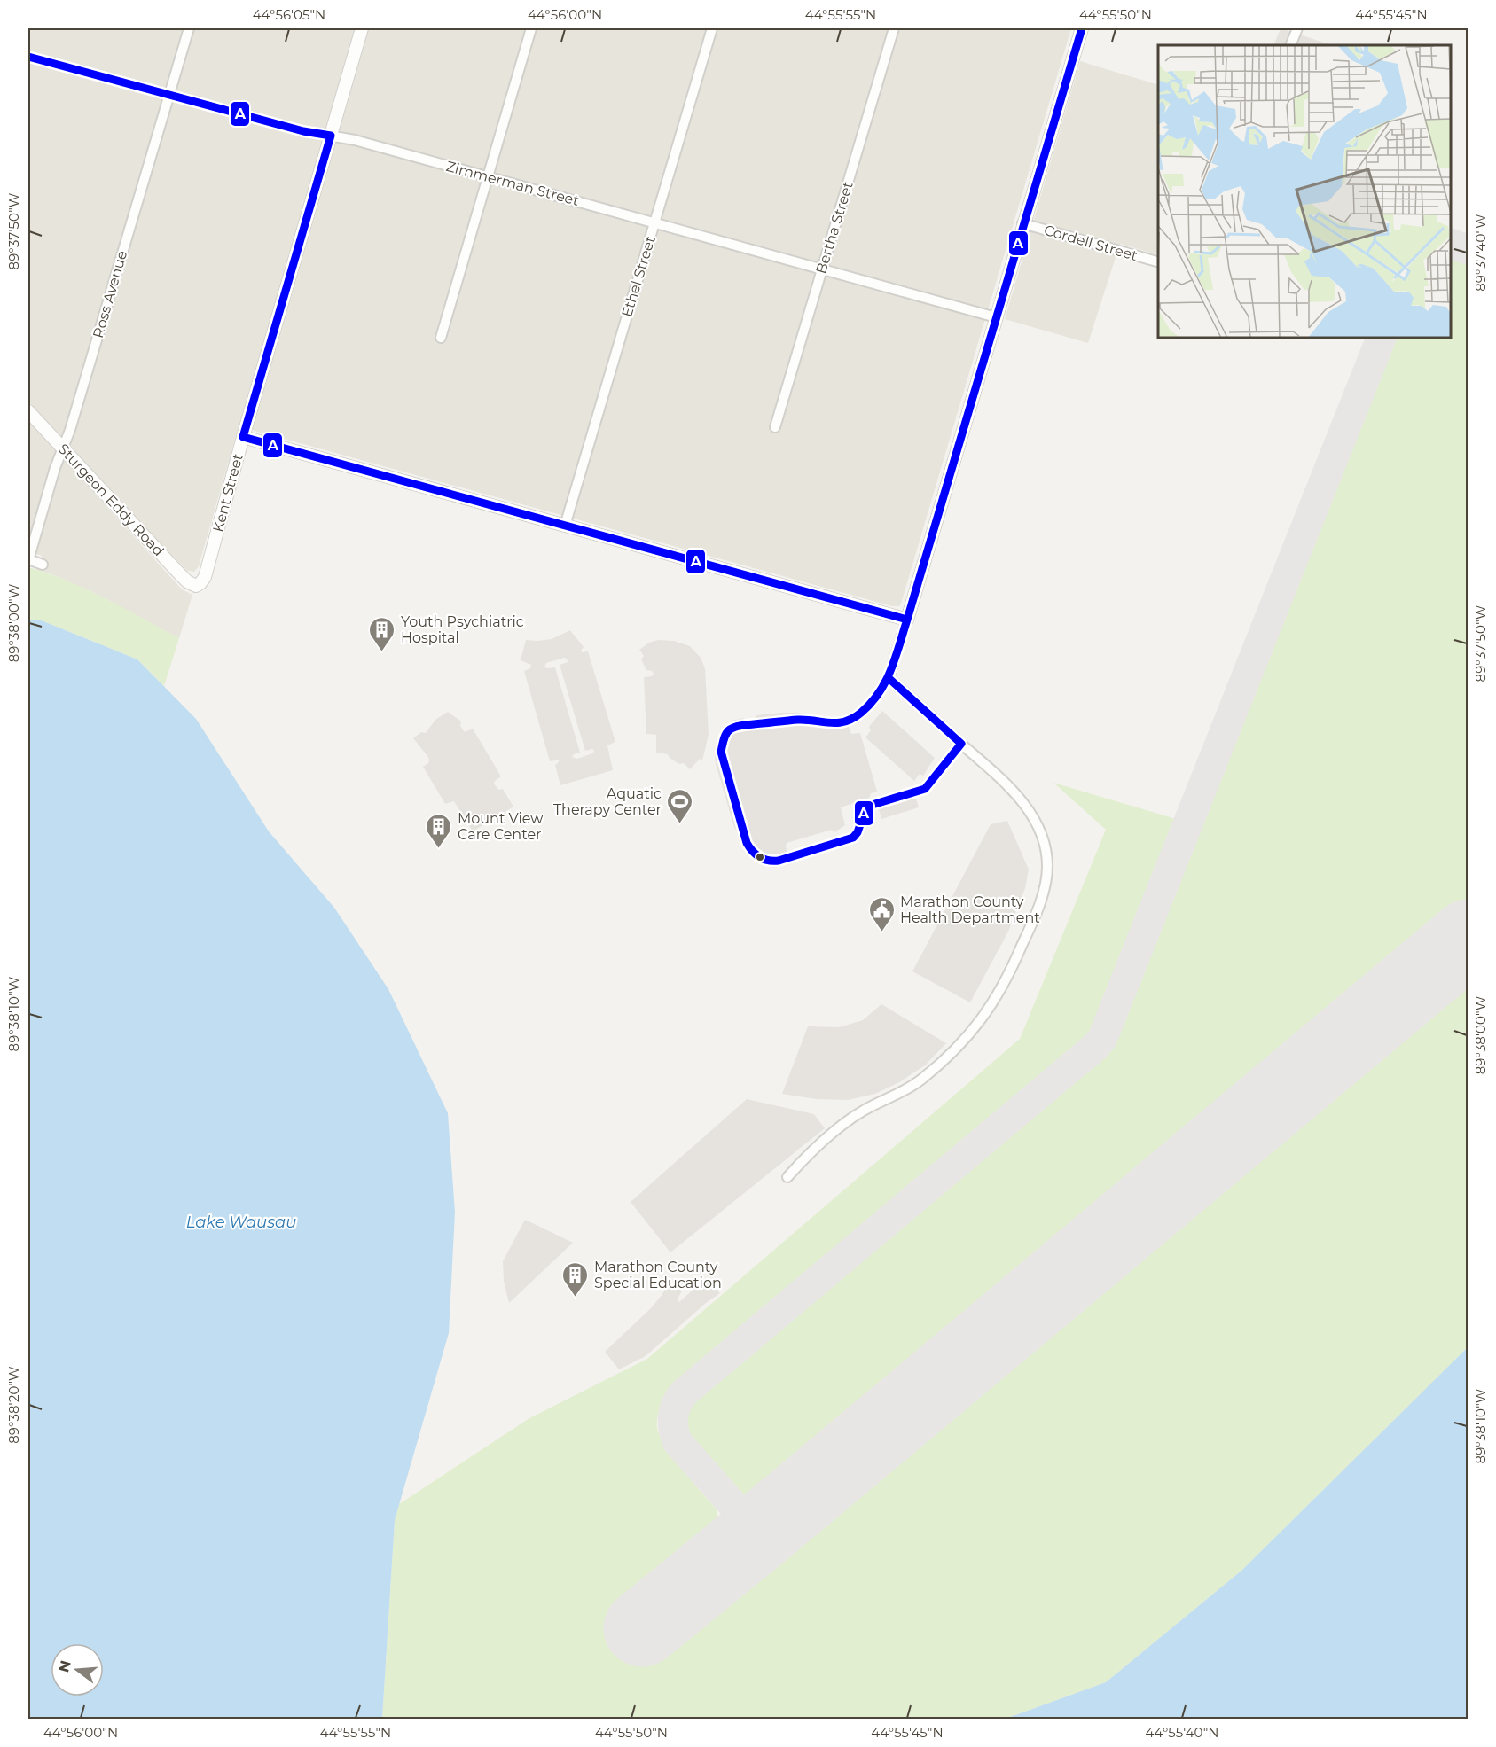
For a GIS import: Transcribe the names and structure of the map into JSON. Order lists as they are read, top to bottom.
{
  "streets": {
    "street": [
      "Zimmerman Street",
      "Bertha Street",
      "Cordell Street",
      "Ethel Street",
      "Ross Avenue",
      "Kent Street",
      "Sturgeon Eddy Road"
    ]
  },
  "crossings": [
    ["Zimmerman Street", "Bertha Street"],
    ["Zimmerman Street", "Ethel Street"],
    ["Zimmerman Street", "Ross Avenue"],
    ["Zimmerman Street", "Kent Street"],
    ["Ross Avenue", "Sturgeon Eddy Road"],
    ["Kent Street", "Sturgeon Eddy Road"]
  ],
  "water": ["Lake Wausau"],
  "places": {
    "building": ["Youth Psychiatric Hospital", "Mount View Care Center", "Marathon County Special Education"],
    "sports": ["Aquatic Therapy Center"],
    "public building": ["Marathon County Health Department"]
  },
  "lines": ["transit line A"],
  "north": "left",
  "coordinates": [
    "44°56'05\"N",
    "44°56'00\"N",
    "44°55'55\"N",
    "44°55'50\"N",
    "44°55'45\"N",
    "89°37'50\"W",
    "89°37'40\"W",
    "89°38'00\"W",
    "89°38'10\"W",
    "89°38'20\"W",
    "44°55'40\"N"
  ]
}
